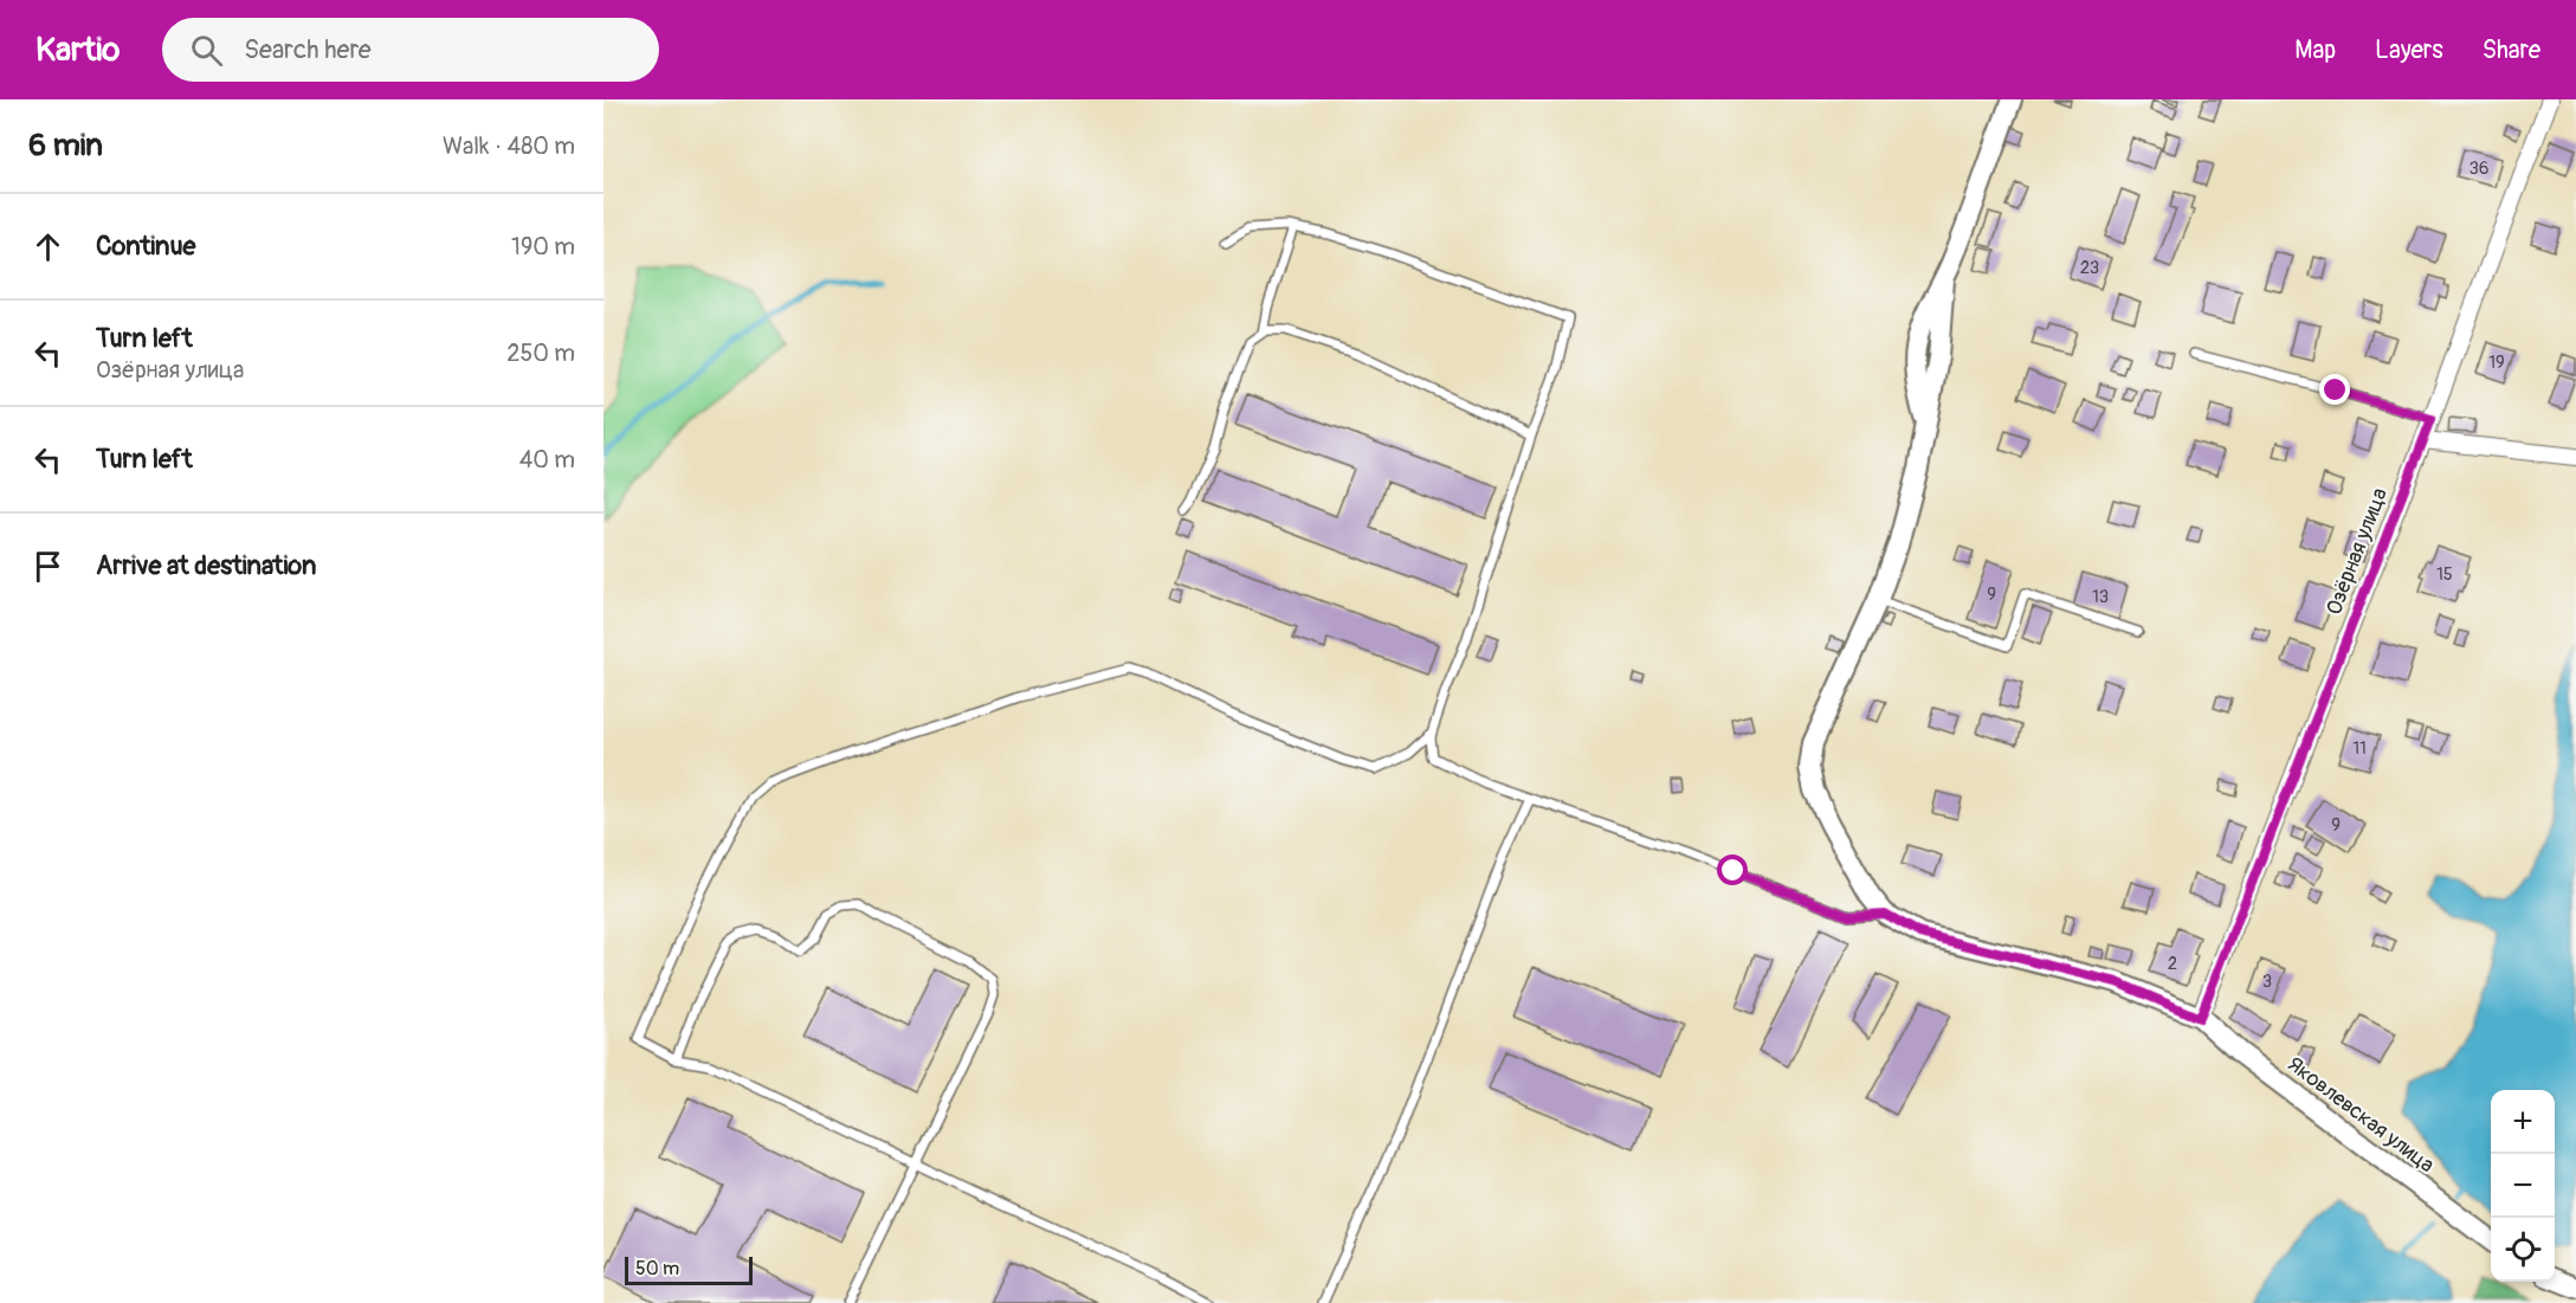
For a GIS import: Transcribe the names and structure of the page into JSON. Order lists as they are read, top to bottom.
{
  "streets": {
    "street": ["Озёрная улица", "Яковлевская улица"]
  },
  "crossings": [
    ["Озёрная улица", "Яковлевская улица"]
  ],
  "house_numbers": [
    "36",
    "23",
    "19",
    "15",
    "9",
    "13",
    "11",
    "9",
    "2",
    "3"
  ],
  "scale_bar": "50 m",
  "page": {
    "header": "Kartio",
    "search": "Search here",
    "nav": ["Map", "Layers", "Share"],
    "heading": ["6 min", "Walk · 480 m"],
    "list": [
      ["Continue", "190 m"],
      ["Turn left", "Озёрная улица", "250 m"],
      ["Turn left", "40 m"],
      "Arrive at destination"
    ],
    "map_buttons": ["+", "−"],
    "scale": "50 m"
  }
}
